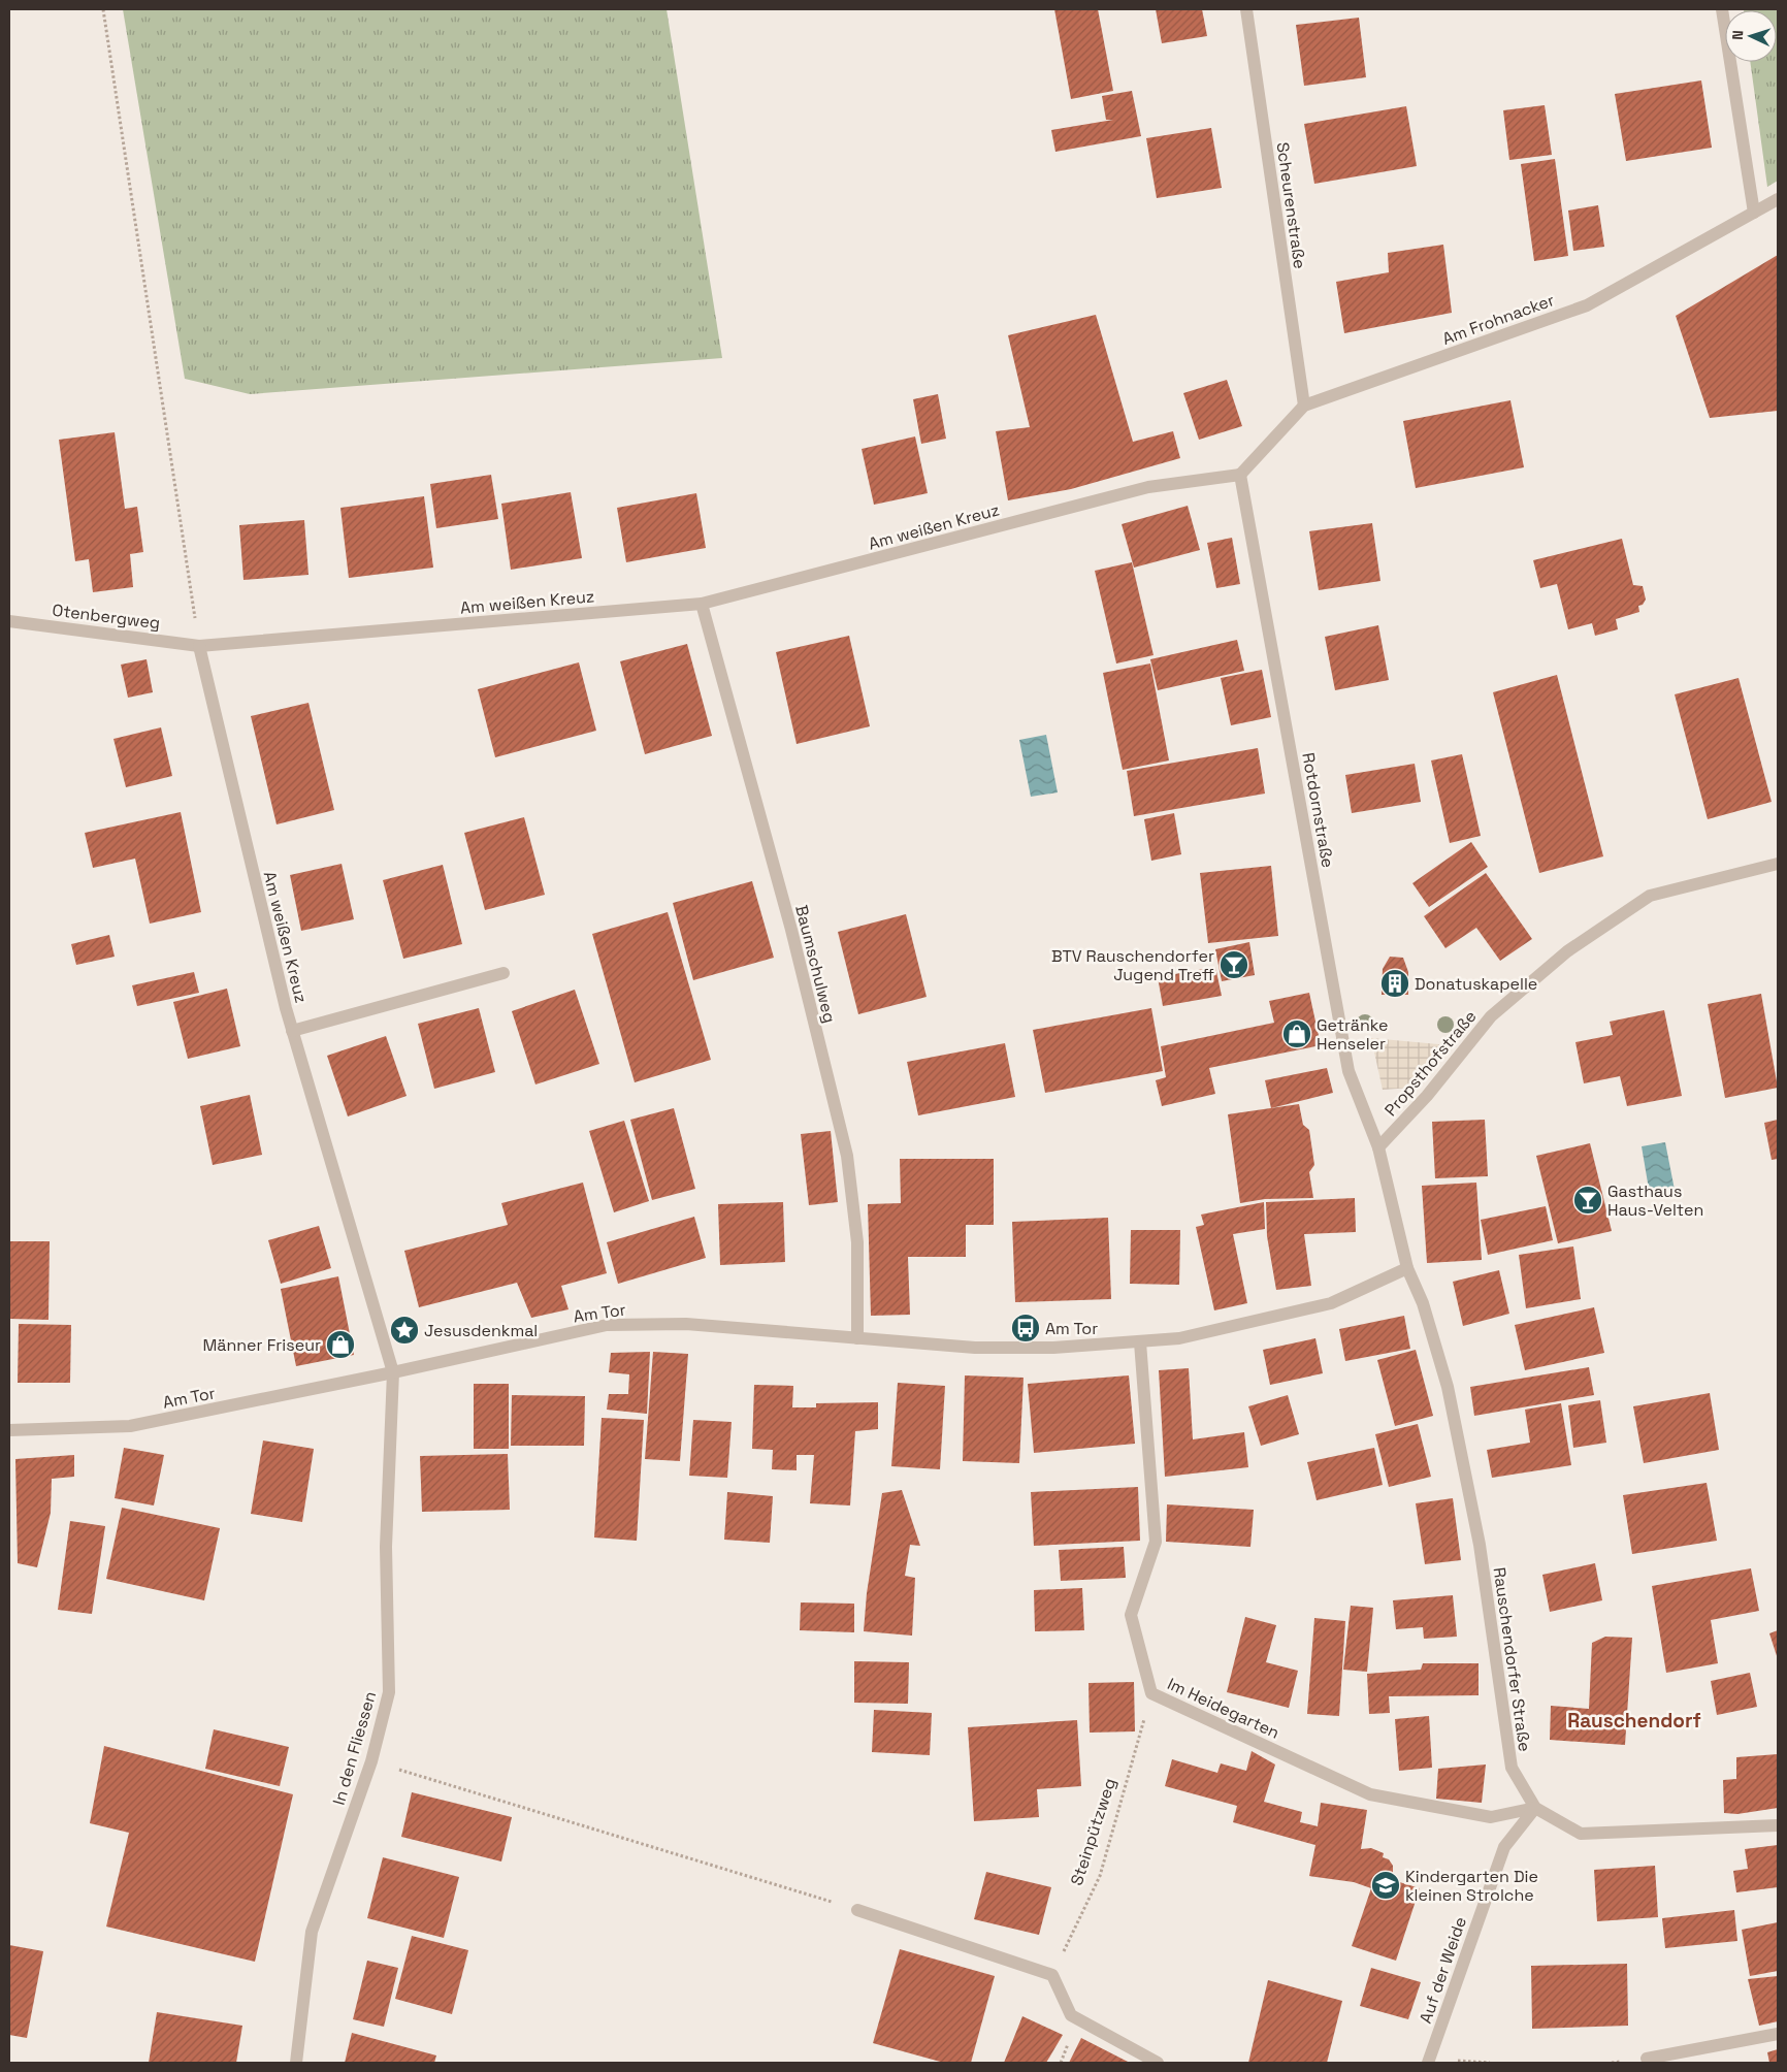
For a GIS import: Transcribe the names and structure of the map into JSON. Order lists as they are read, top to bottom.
{
  "streets": {
    "street": [
      "Scheurenstraße",
      "Am Frohnacker",
      "Am weißen Kreuz",
      "Otenbergweg",
      "Rotdornstraße",
      "Baumschulweg",
      "Propsthofstraße",
      "Am Tor",
      "Rauschendorfer Straße",
      "Im Heidegarten",
      "In den Fliessen",
      "Auf der Weide"
    ],
    "path": ["Steinpützweg"]
  },
  "crossings": [
    ["Scheurenstraße", "Am Frohnacker"],
    ["Am Frohnacker", "Am weißen Kreuz"],
    ["Am Frohnacker", "Rotdornstraße"],
    ["Am weißen Kreuz", "Otenbergweg"],
    ["Am weißen Kreuz", "Rotdornstraße"],
    ["Am weißen Kreuz", "Baumschulweg"],
    ["Am weißen Kreuz", "Am Tor"],
    ["Am weißen Kreuz", "In den Fliessen"],
    ["Rotdornstraße", "Propsthofstraße"],
    ["Baumschulweg", "Am Tor"],
    ["Am Tor", "Rauschendorfer Straße"],
    ["Am Tor", "Im Heidegarten"],
    ["Am Tor", "In den Fliessen"],
    ["Rauschendorfer Straße", "Im Heidegarten"],
    ["Rauschendorfer Straße", "Auf der Weide"],
    ["Im Heidegarten", "Steinpützweg"],
    ["Im Heidegarten", "Auf der Weide"]
  ],
  "districts": ["Rauschendorf"],
  "places": {
    "bar": ["BTV Rauschendorfer Jugend Treff", "Gasthaus Haus-Velten"],
    "building": ["Donatuskapelle"],
    "shop": ["Getränke Henseler", "Männer Friseur"],
    "bus stop": ["Am Tor"],
    "place": ["Jesusdenkmal"],
    "school or university": ["Kindergarten Die kleinen Strolche"]
  },
  "north": "left"
}
